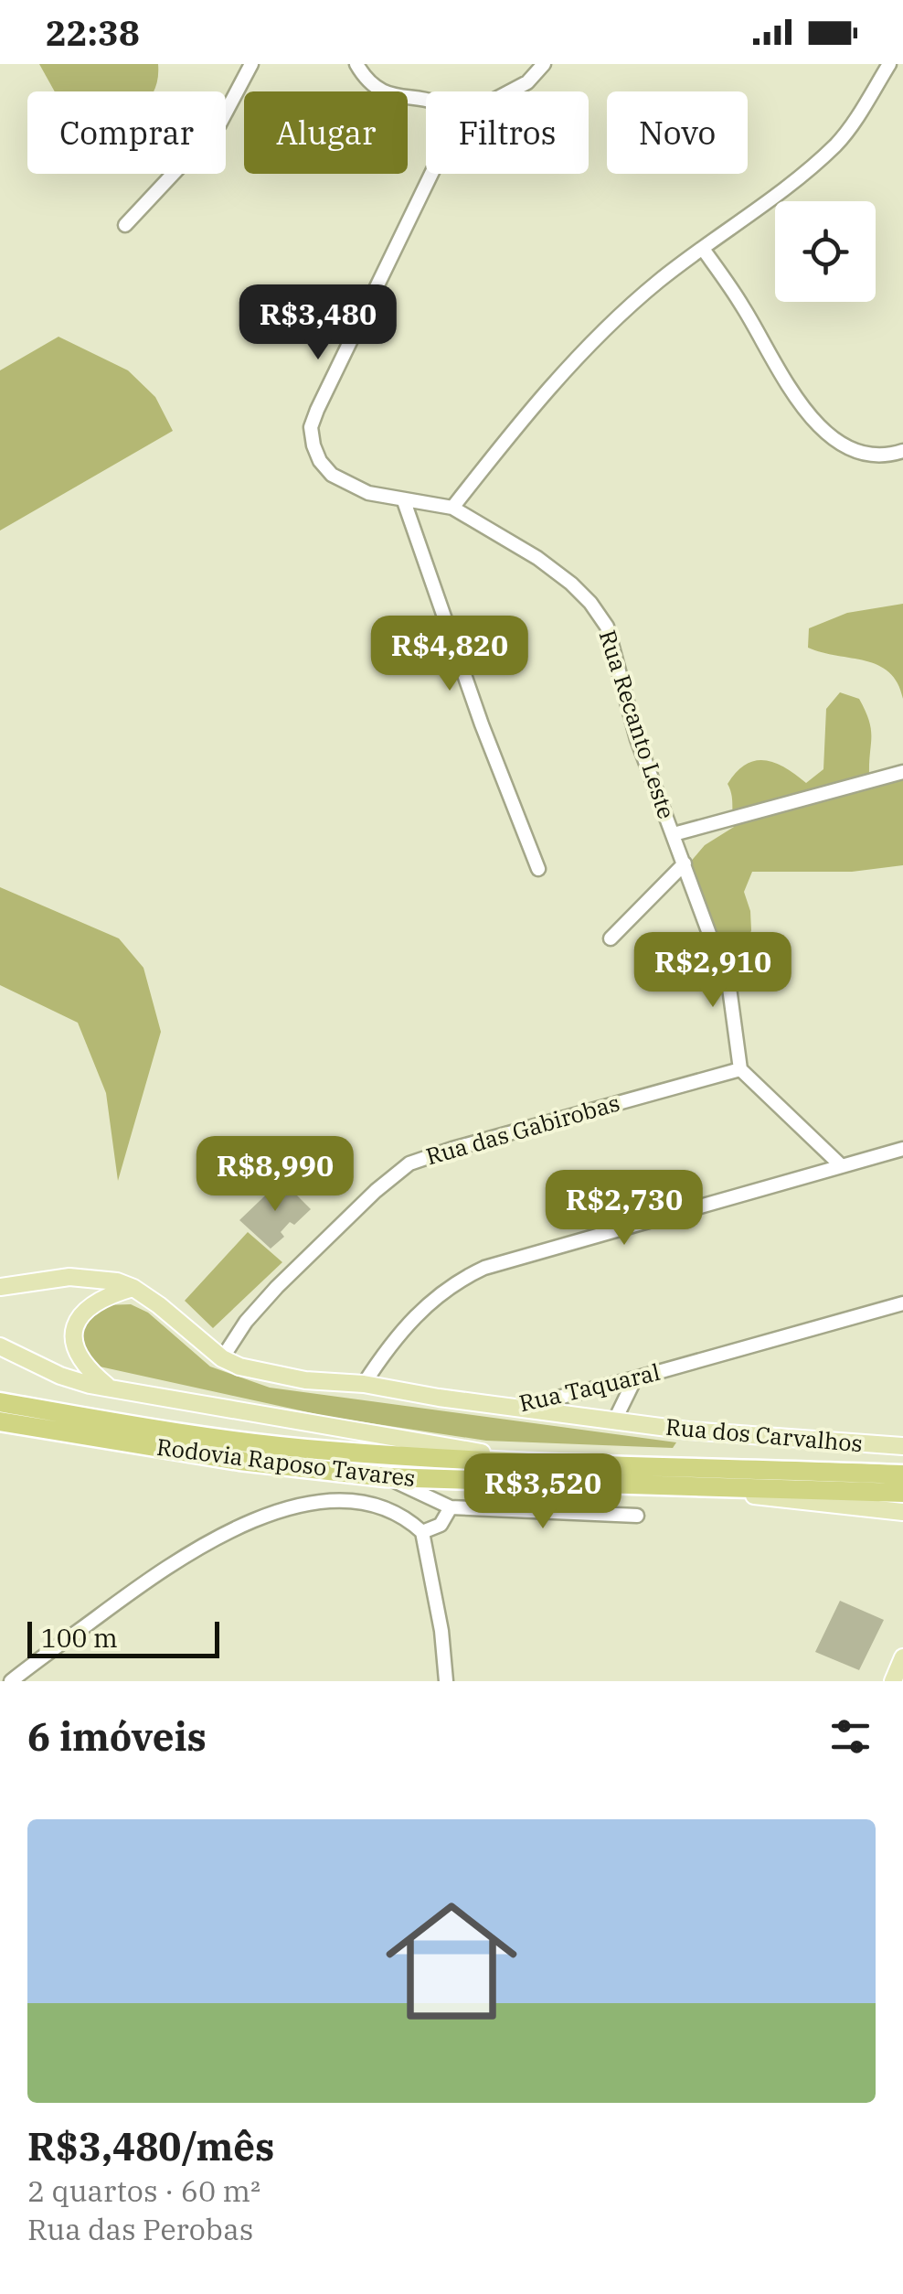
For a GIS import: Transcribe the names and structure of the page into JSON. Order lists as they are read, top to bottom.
{
  "streets": {
    "highway": ["Rodovia Raposo Tavares"],
    "main road": ["Rua Taquaral", "Rua dos Carvalhos"],
    "street": ["Rua Recanto Leste", "Rua das Gabirobas"]
  },
  "crossings": [
    ["Rua das Gabirobas", "Rua Taquaral"],
    ["Rua Taquaral", "Rua dos Carvalhos"]
  ],
  "scale_bar": "100 m",
  "page": {
    "status": "22:38",
    "chip": [
      "Comprar",
      "Alugar",
      "Filtros",
      "Novo"
    ],
    "price": [
      "R$3,480",
      "R$4,820",
      "R$2,910",
      "R$8,990",
      "R$2,730",
      "R$3,520"
    ],
    "scale": "100 m",
    "heading": "6 imóveis",
    "list": [
      {
        "name": "R$3,480/mês",
        "note": "2 quartos · 60 m² · Rua das Perobas"
      }
    ]
  }
}
